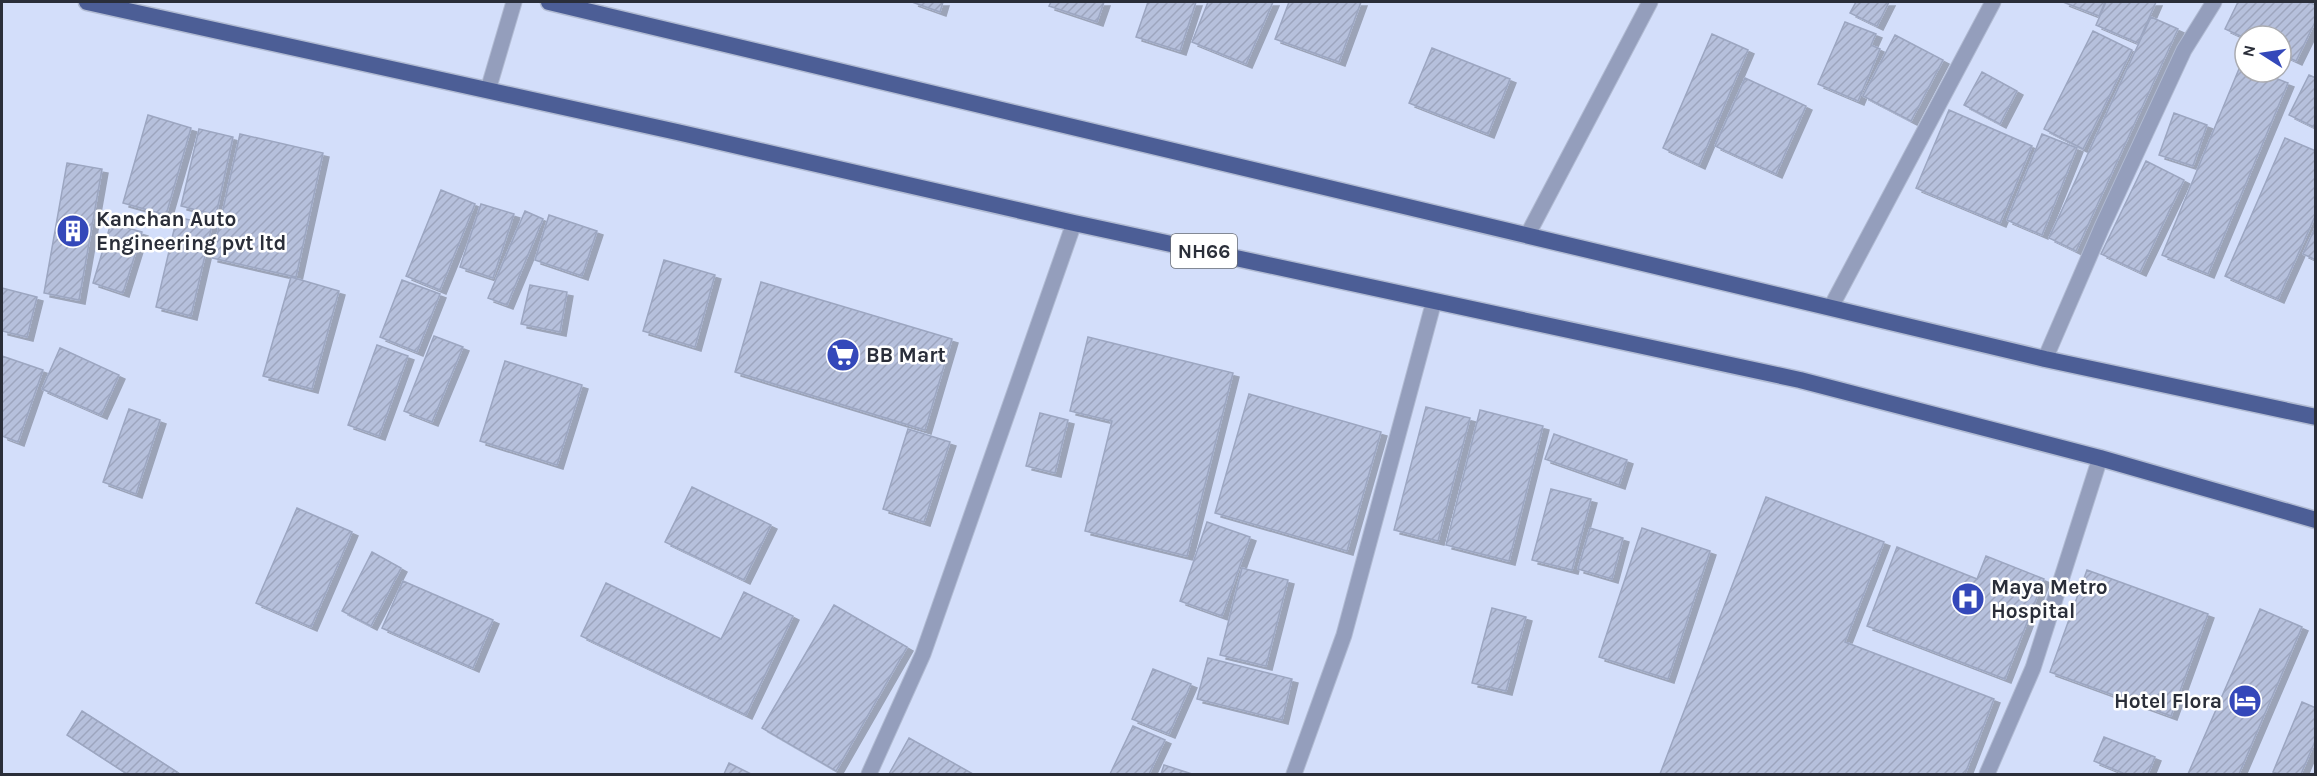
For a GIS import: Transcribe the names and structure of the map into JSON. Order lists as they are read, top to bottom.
{
  "streets": {
    "highway": ["NH66"]
  },
  "places": {
    "building": ["Kanchan Auto Engineering pvt ltd"],
    "supermarket": ["BB Mart"],
    "hospital": ["Maya Metro Hospital"],
    "hotel": ["Hotel Flora"]
  },
  "north": "left"
}
